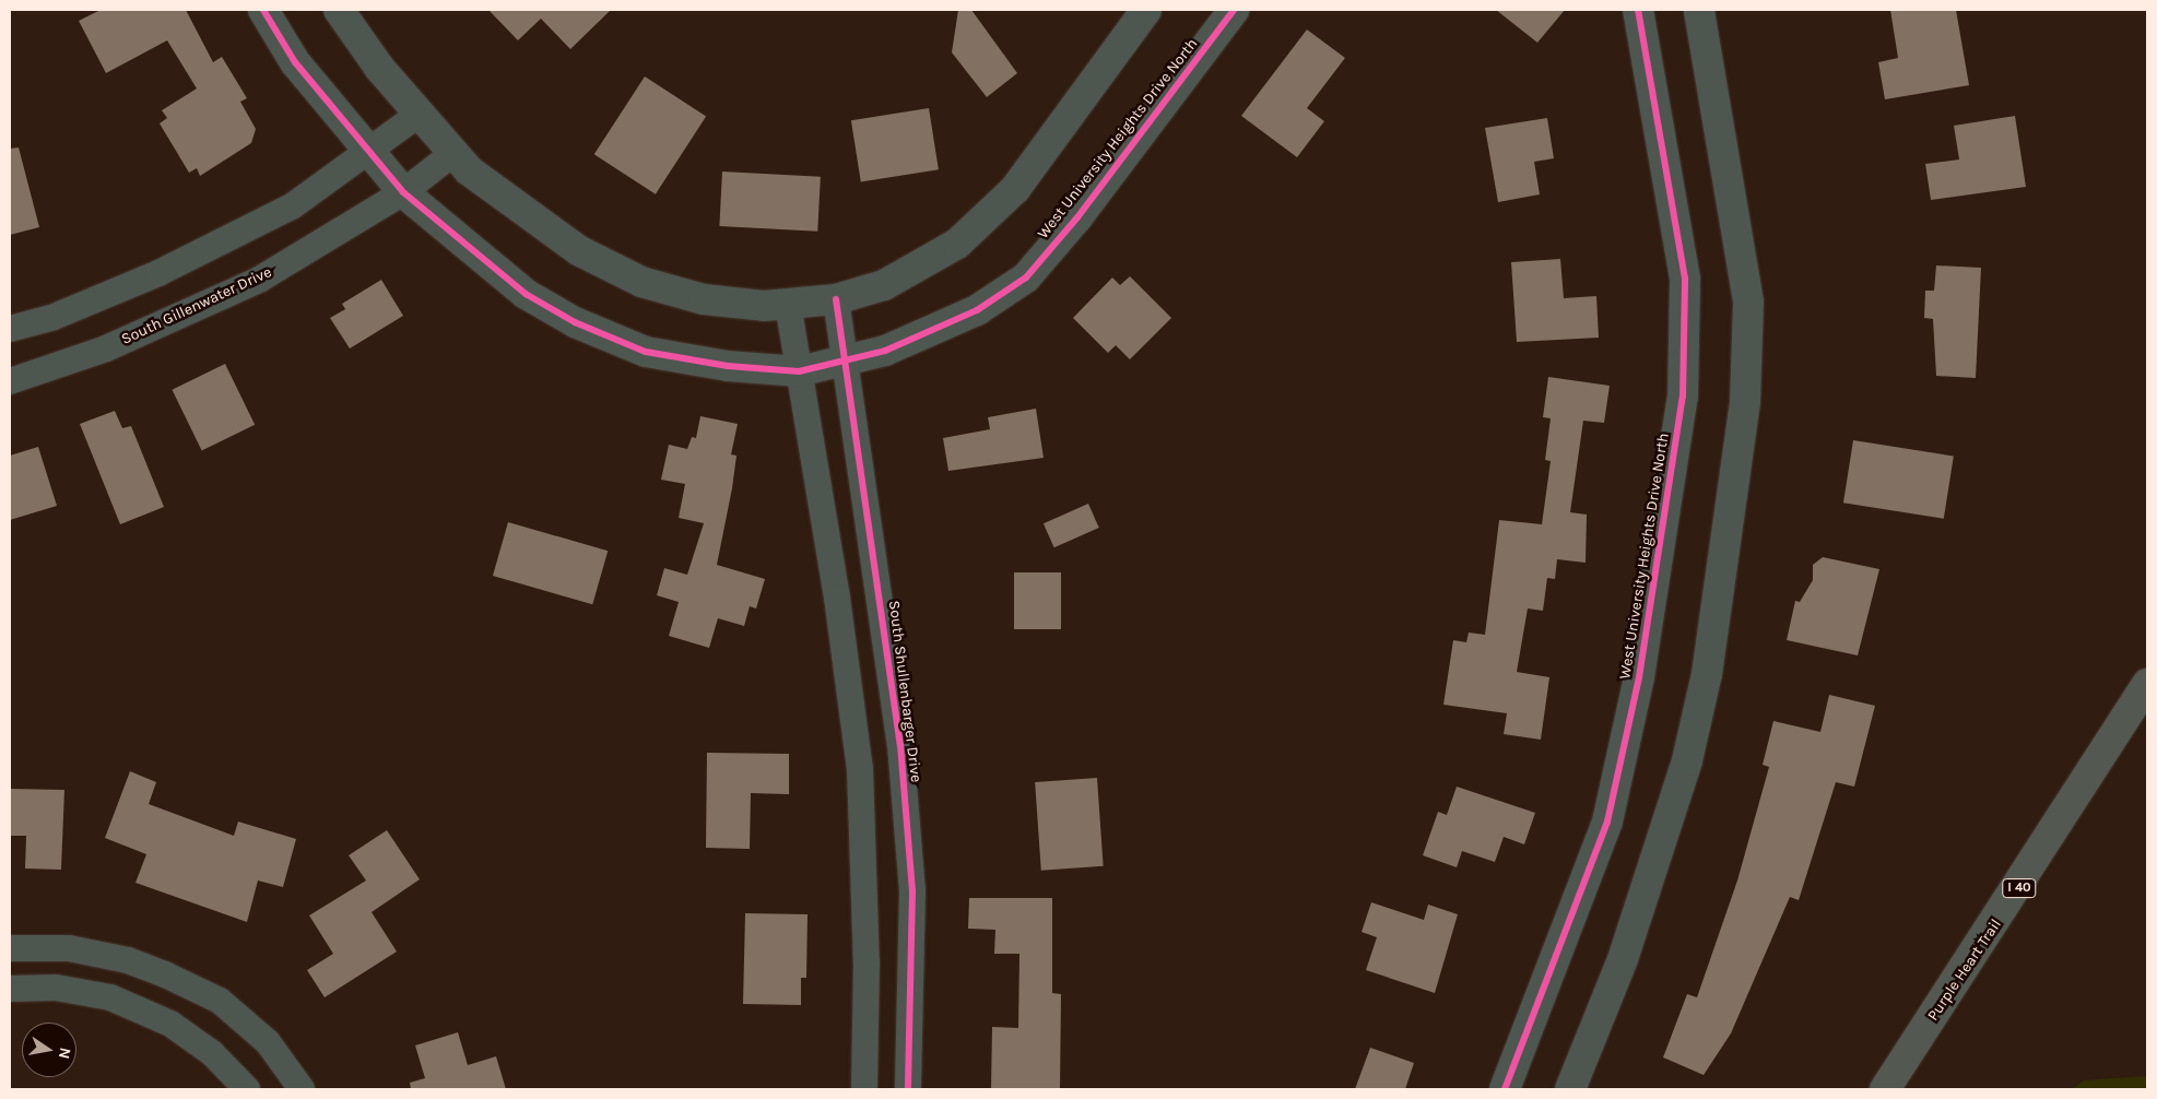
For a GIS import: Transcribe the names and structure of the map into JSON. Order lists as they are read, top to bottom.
{
  "streets": {
    "highway": ["I 40", "Purple Heart Trail"],
    "street": ["West University Heights Drive North", "South Gillenwater Drive", "South Shullenbarger Drive"]
  },
  "crossings": [
    ["West University Heights Drive North", "South Gillenwater Drive"],
    ["West University Heights Drive North", "South Shullenbarger Drive"]
  ],
  "north": "right"
}
